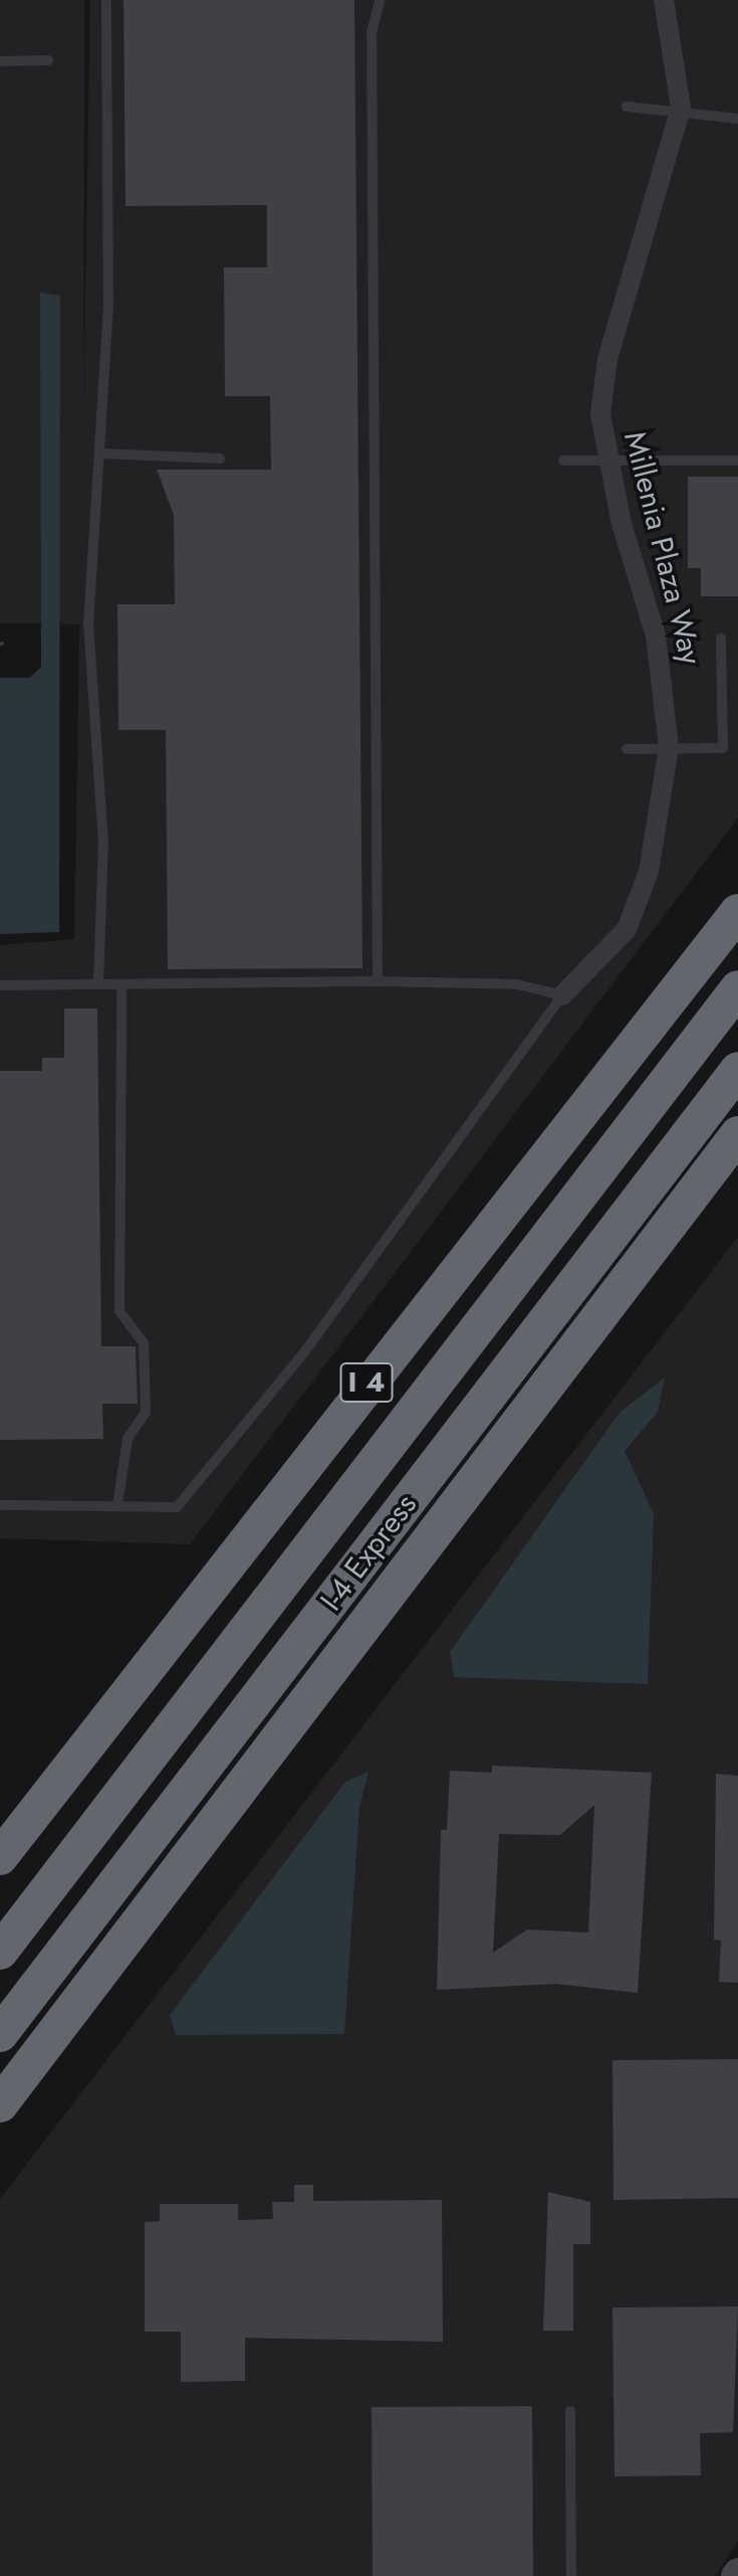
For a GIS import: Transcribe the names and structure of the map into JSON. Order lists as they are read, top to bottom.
{
  "streets": {
    "highway": ["I 4", "I-4 Express"],
    "street": ["Millenia Plaza Way"]
  }
}
